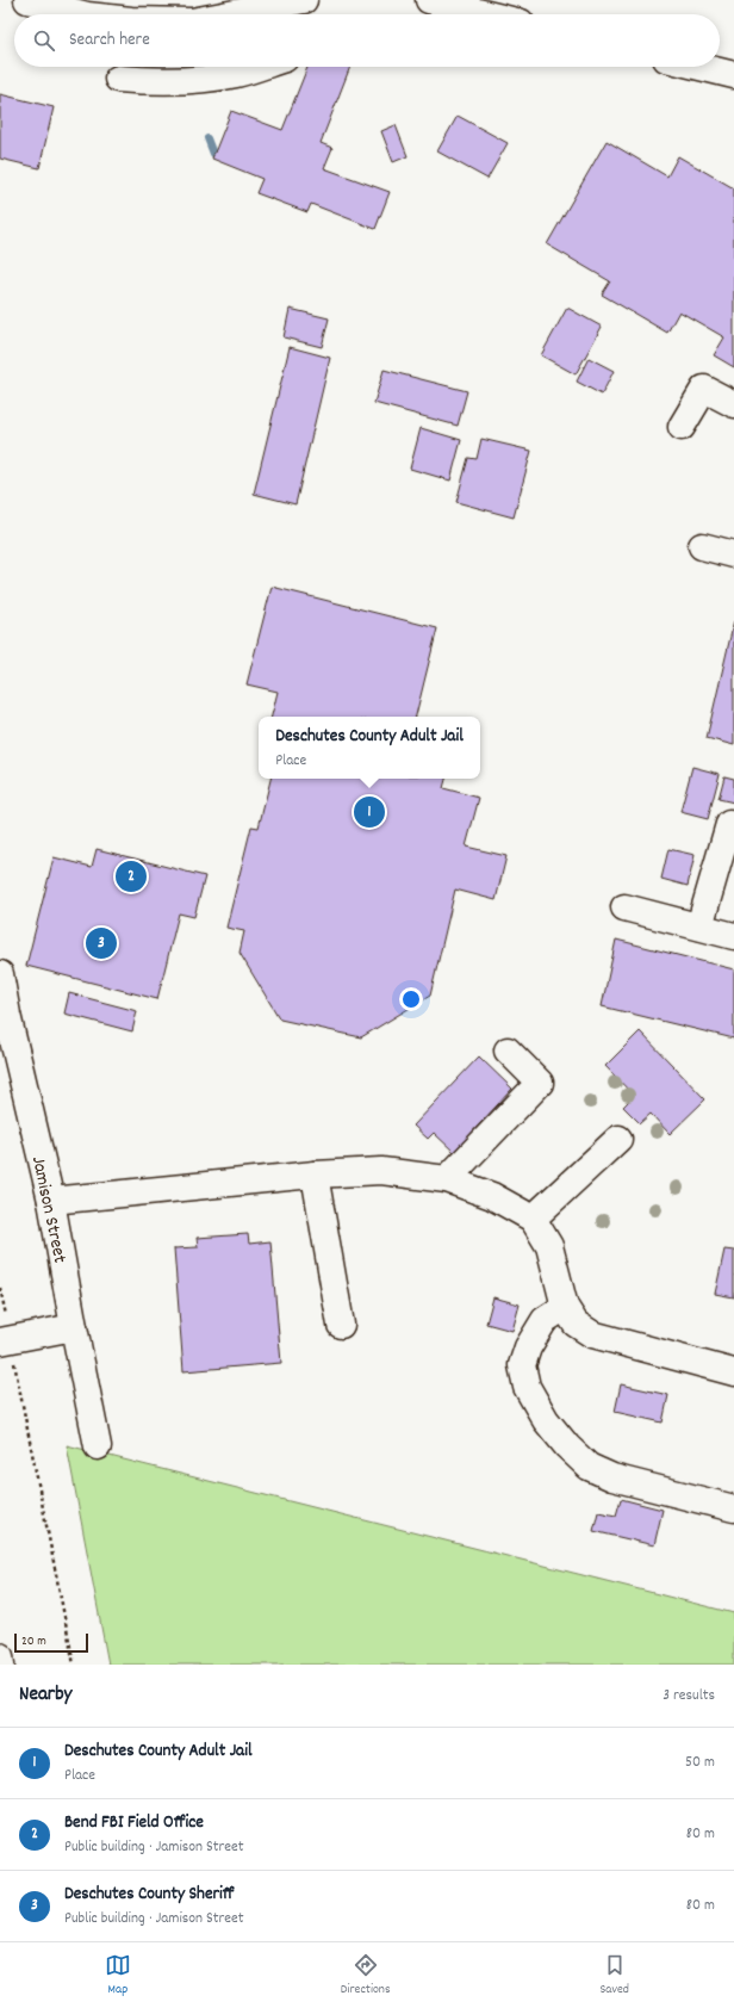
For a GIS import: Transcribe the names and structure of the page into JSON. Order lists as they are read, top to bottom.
{
  "streets": {
    "main road": ["Jamison Street"]
  },
  "scale_bar": "20 m",
  "page": {
    "search": "Search here",
    "popup": ["Deschutes County Adult Jail", "Place"],
    "pins": ["1", "2", "3"],
    "scale": "20 m",
    "heading": ["Nearby", "3 results"],
    "list": [
      {
        "mark": "1",
        "name": "Deschutes County Adult Jail",
        "note": "Place",
        "value": "50 m"
      },
      {
        "mark": "2",
        "name": "Bend FBI Field Office",
        "note": "Public building · Jamison Street",
        "value": "80 m"
      },
      {
        "mark": "3",
        "name": "Deschutes County Sheriff",
        "note": "Public building · Jamison Street",
        "value": "80 m"
      }
    ],
    "nav": ["Map", "Directions", "Saved"]
  }
}
